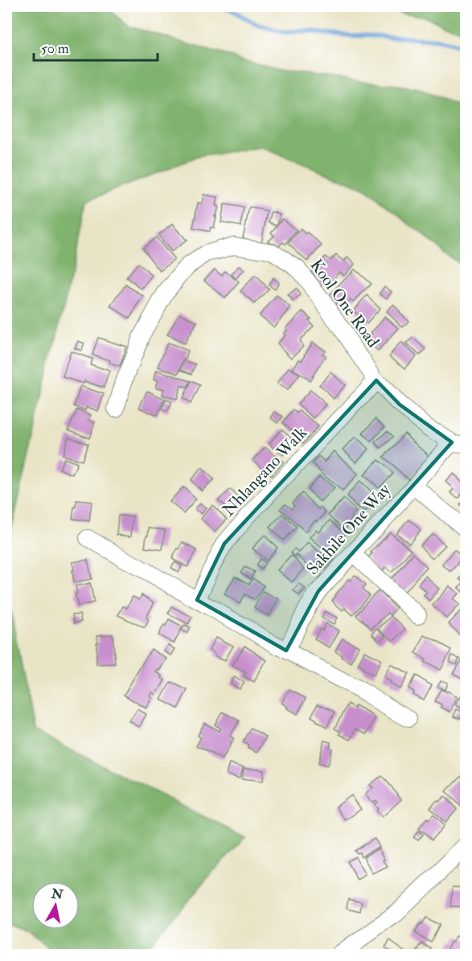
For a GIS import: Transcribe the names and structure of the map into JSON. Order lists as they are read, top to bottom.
{
  "streets": {
    "street": ["Kool One Road", "Nhlangano Walk", "Sakhile One Way"]
  },
  "crossings": [
    ["Kool One Road", "Nhlangano Walk"],
    ["Kool One Road", "Sakhile One Way"]
  ],
  "scale_bar": "50 m",
  "north": "top"
}
